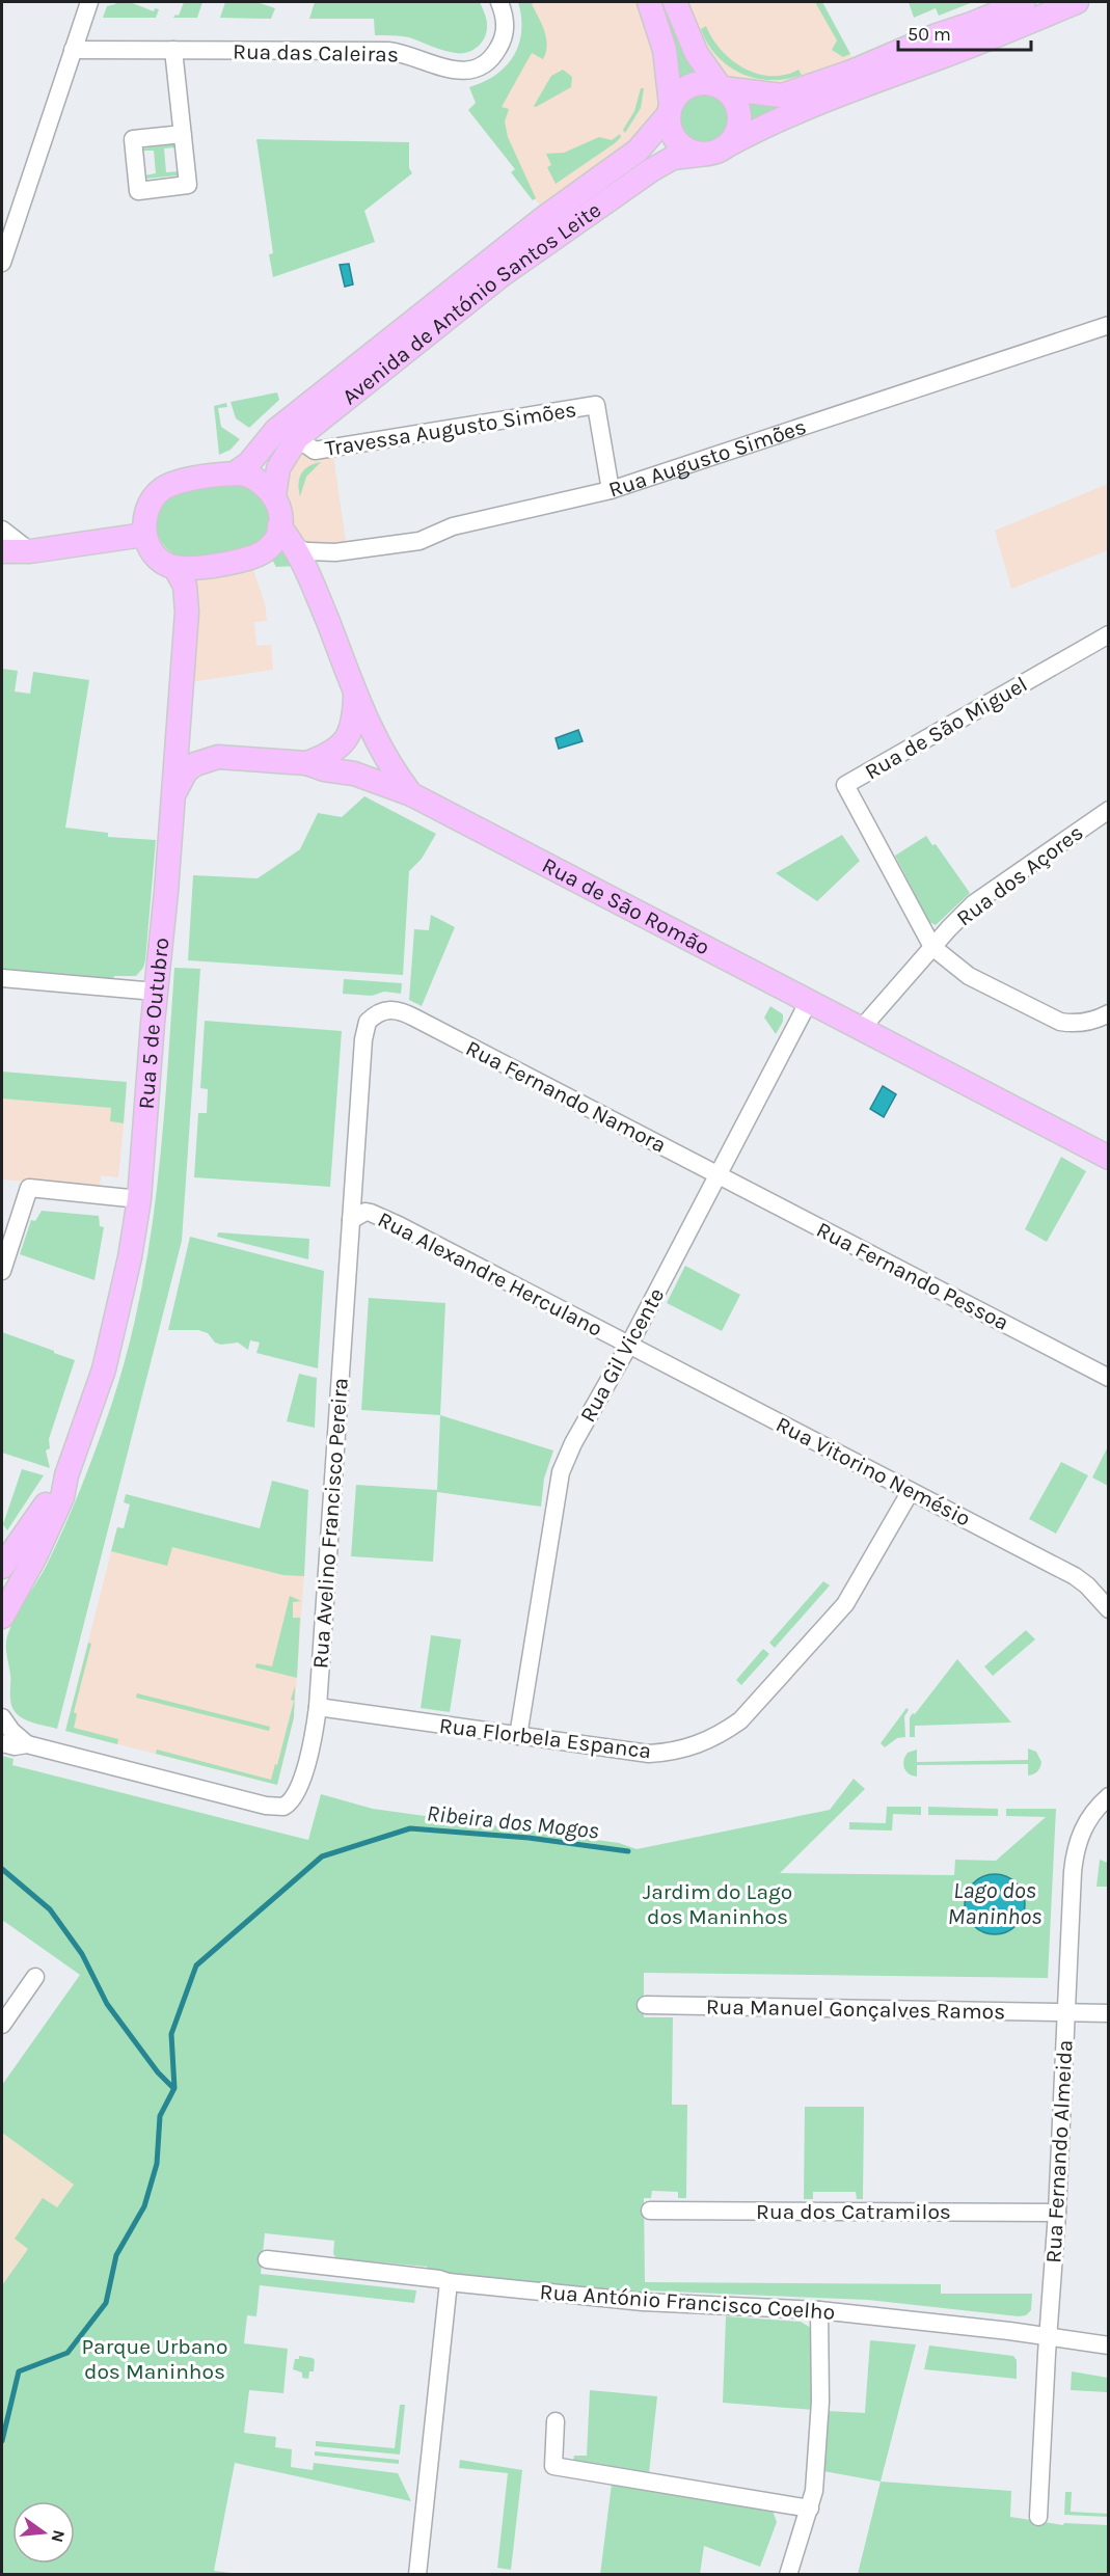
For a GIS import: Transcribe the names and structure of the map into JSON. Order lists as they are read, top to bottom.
{
  "streets": {
    "main road": ["Avenida de António Santos Leite", "Rua de São Romão", "Rua 5 de Outubro"],
    "street": [
      "Rua das Caleiras",
      "Travessa Augusto Simões",
      "Rua Augusto Simões",
      "Rua de São Miguel",
      "Rua dos Açores",
      "Rua Fernando Namora",
      "Rua Alexandre Herculano",
      "Rua Fernando Pessoa",
      "Rua Gil Vicente",
      "Rua Vitorino Nemésio",
      "Rua Avelino Francisco Pereira",
      "Rua Florbela Espanca",
      "Rua Manuel Gonçalves Ramos",
      "Rua Fernando Almeida",
      "Rua dos Catramilos",
      "Rua António Francisco Coelho"
    ]
  },
  "crossings": [
    ["Avenida de António Santos Leite", "Travessa Augusto Simões"],
    ["Avenida de António Santos Leite", "Rua de São Romão"],
    ["Avenida de António Santos Leite", "Rua 5 de Outubro"],
    ["Travessa Augusto Simões", "Rua Augusto Simões"],
    ["Rua Augusto Simões", "Rua de São Romão"],
    ["Rua de São Miguel", "Rua dos Açores"],
    ["Rua dos Açores", "Rua de São Romão"],
    ["Rua de São Romão", "Rua 5 de Outubro"],
    ["Rua de São Romão", "Rua Gil Vicente"],
    ["Rua Fernando Namora", "Rua Fernando Pessoa"],
    ["Rua Fernando Namora", "Rua Gil Vicente"],
    ["Rua Fernando Namora", "Rua Avelino Francisco Pereira"],
    ["Rua Alexandre Herculano", "Rua Gil Vicente"],
    ["Rua Alexandre Herculano", "Rua Vitorino Nemésio"],
    ["Rua Alexandre Herculano", "Rua Avelino Francisco Pereira"],
    ["Rua Fernando Pessoa", "Rua Gil Vicente"],
    ["Rua Gil Vicente", "Rua Vitorino Nemésio"],
    ["Rua Gil Vicente", "Rua Florbela Espanca"],
    ["Rua Vitorino Nemésio", "Rua Florbela Espanca"],
    ["Rua Avelino Francisco Pereira", "Rua Florbela Espanca"],
    ["Rua Manuel Gonçalves Ramos", "Rua Fernando Almeida"],
    ["Rua Fernando Almeida", "Rua dos Catramilos"],
    ["Rua Fernando Almeida", "Rua António Francisco Coelho"]
  ],
  "water": ["Ribeira dos Mogos", "Lago dos Maninhos"],
  "parks": ["Jardim do Lago dos Maninhos", "Parque Urbano dos Maninhos"],
  "scale_bar": "50 m",
  "north": "right"
}
